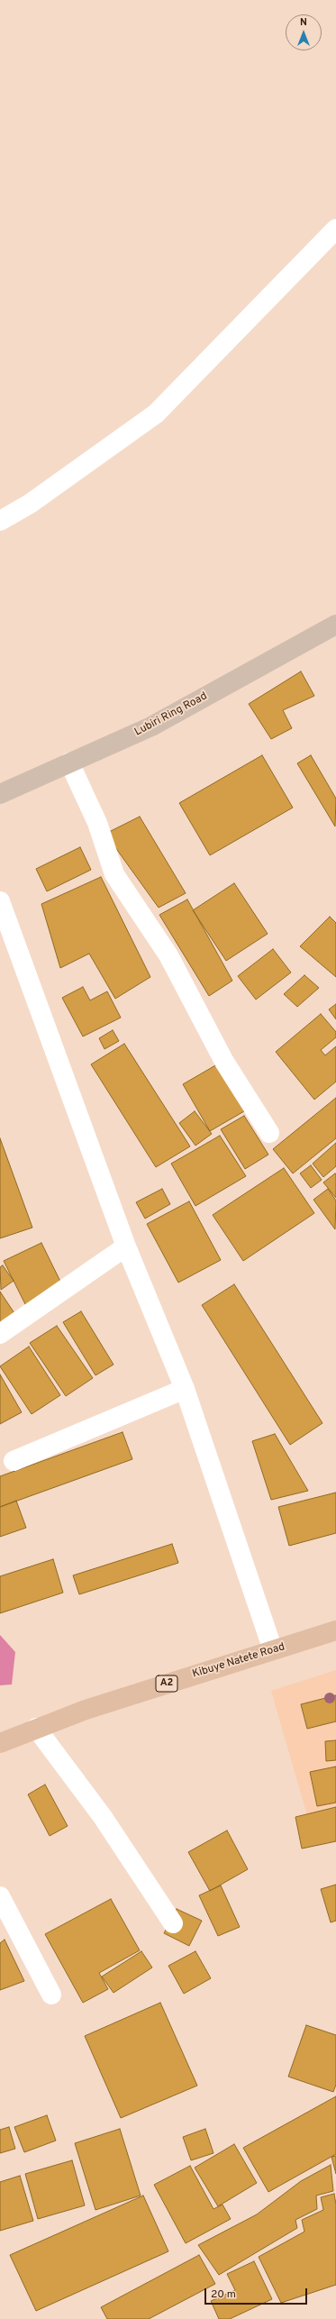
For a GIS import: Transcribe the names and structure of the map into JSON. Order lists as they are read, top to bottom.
{
  "streets": {
    "main road": ["Lubiri Ring Road", "Kibuye Natete Road", "A2"]
  },
  "scale_bar": "20 m",
  "north": "top"
}
